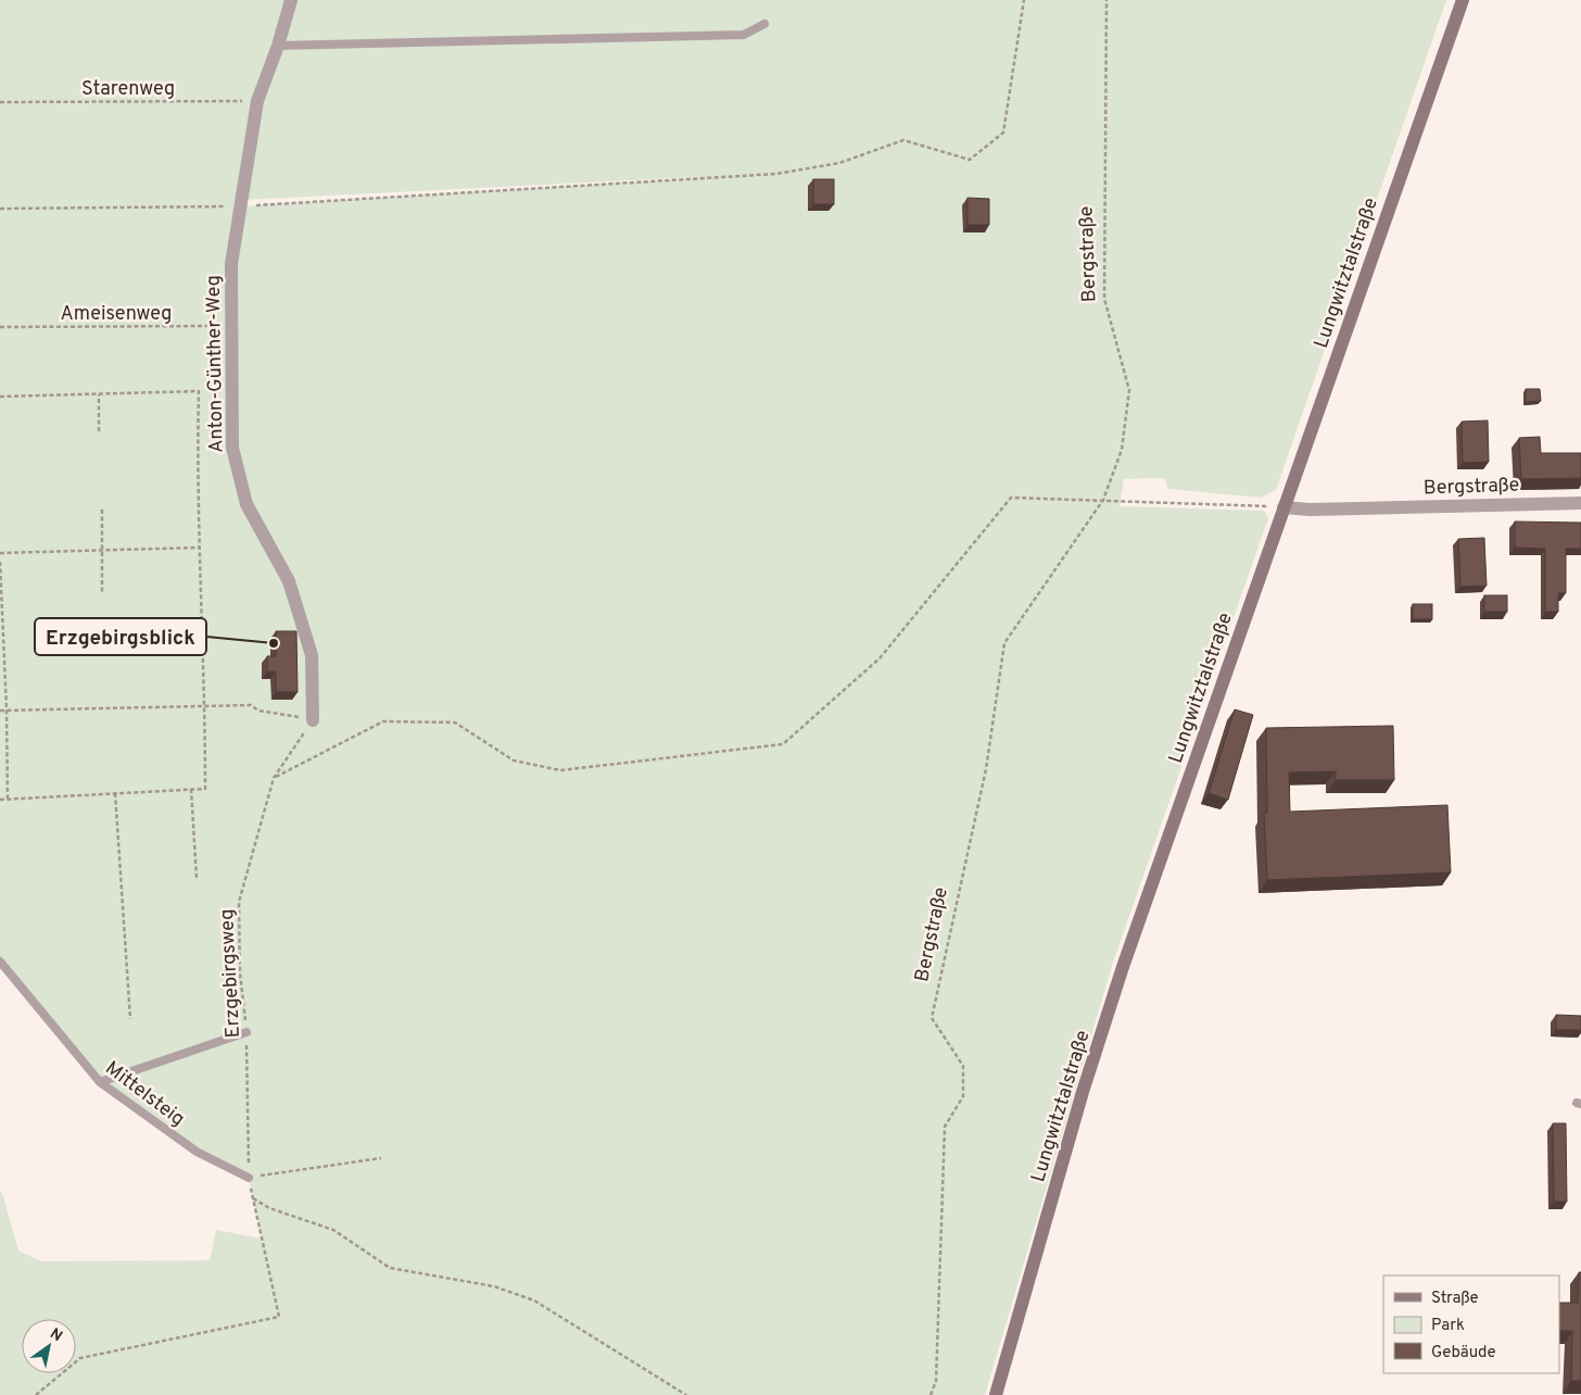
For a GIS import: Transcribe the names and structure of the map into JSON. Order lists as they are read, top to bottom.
{
  "streets": {
    "main road": ["Lungwitztalstraße"],
    "street": ["Bergstraße", "Anton-Günther-Weg"],
    "lane": ["Mittelsteig"],
    "path": ["Starenweg", "Ameisenweg", "Erzgebirgsweg"]
  },
  "crossings": [
    ["Starenweg", "Anton-Günther-Weg"],
    ["Bergstraße", "Lungwitztalstraße"],
    ["Ameisenweg", "Anton-Günther-Weg"],
    ["Anton-Günther-Weg", "Erzgebirgsweg"],
    ["Erzgebirgsweg", "Mittelsteig"]
  ],
  "places": ["Erzgebirgsblick"],
  "legend": ["Straße", "Park", "Gebäude"],
  "north": "top right"
}
